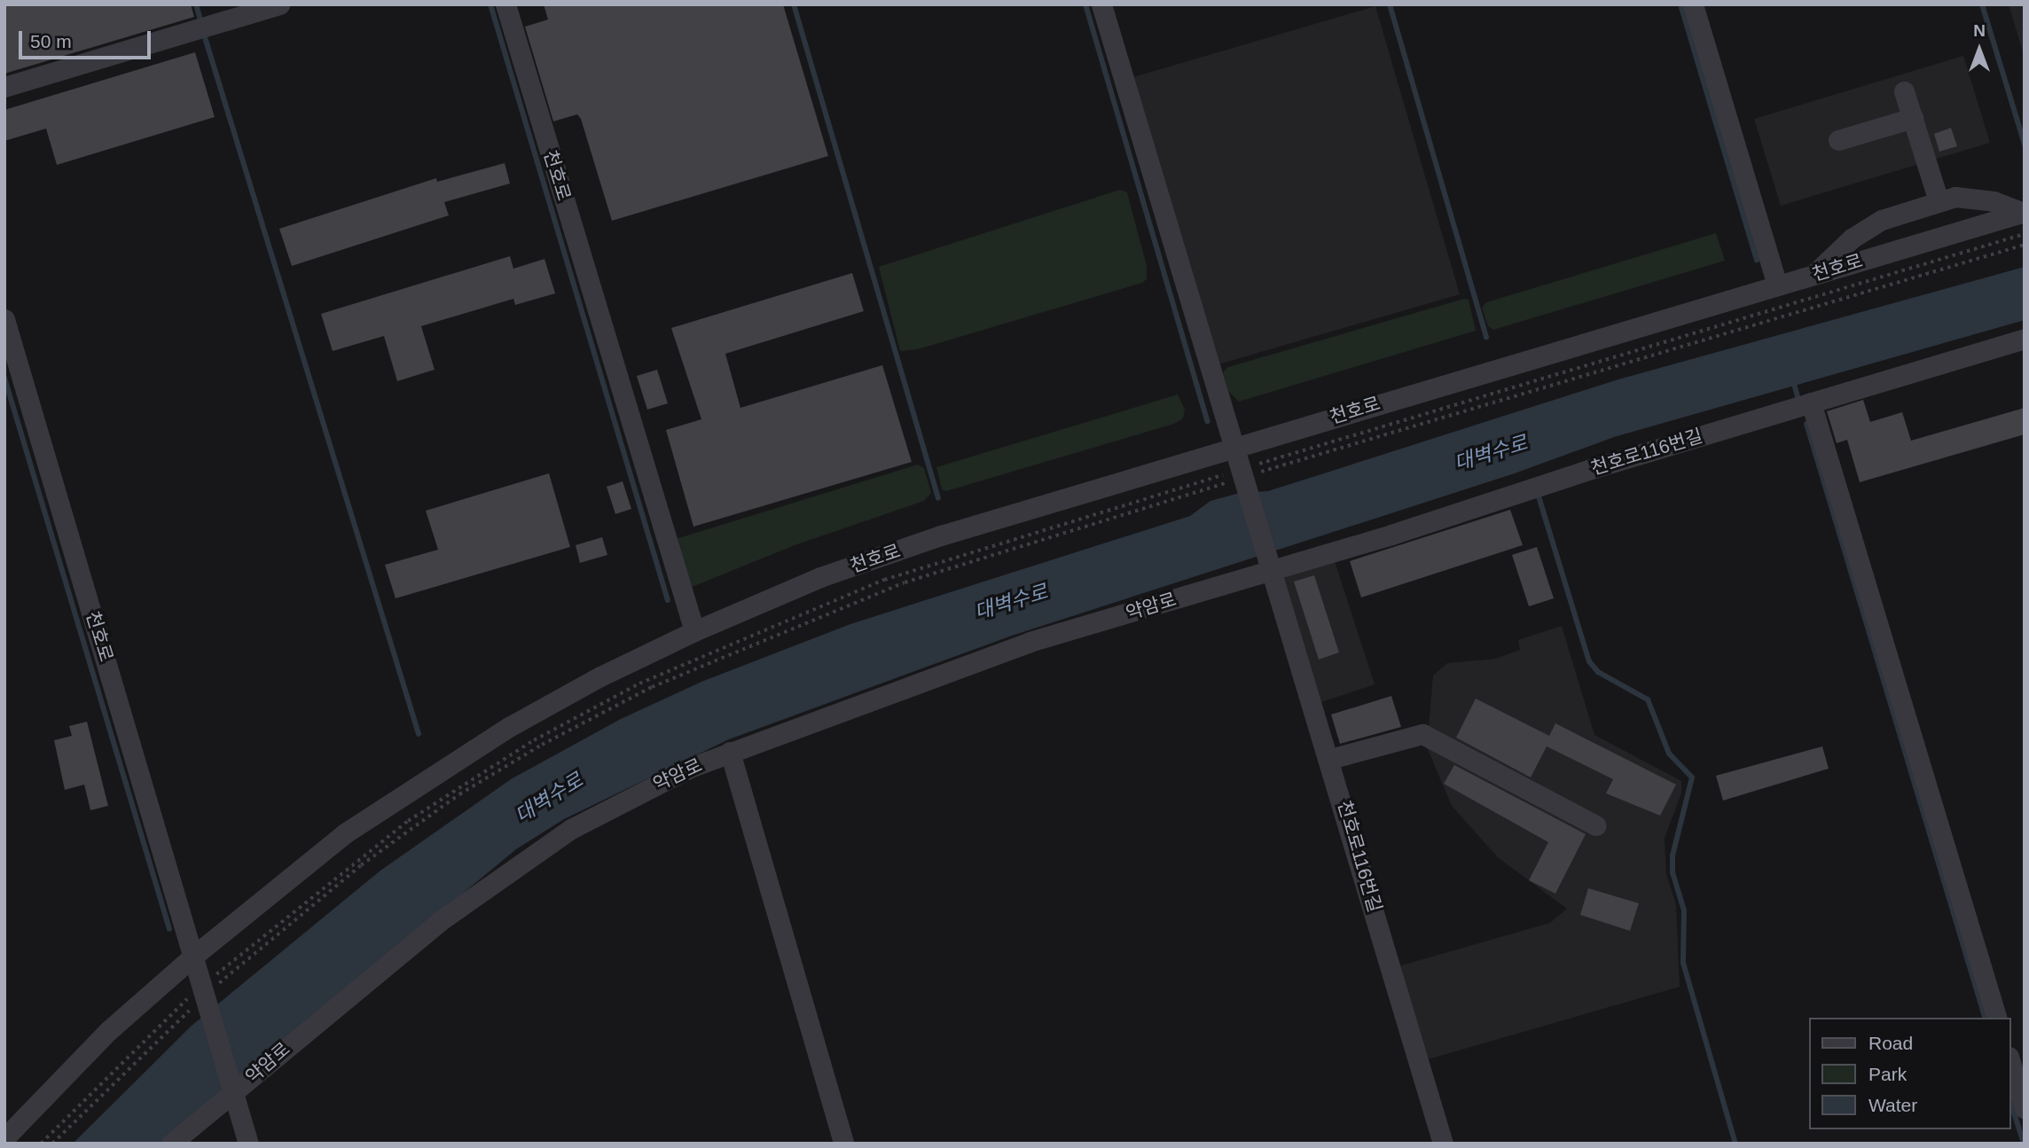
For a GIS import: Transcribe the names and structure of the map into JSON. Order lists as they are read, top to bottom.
{
  "streets": {
    "street": ["천호로", "천호로116번길", "약암로"]
  },
  "crossings": [
    ["천호로", "천호로116번길"],
    ["천호로116번길", "약암로"]
  ],
  "water": ["대벽수로"],
  "legend": ["Road", "Park", "Water"],
  "scale_bar": "50 m",
  "north": "top"
}
